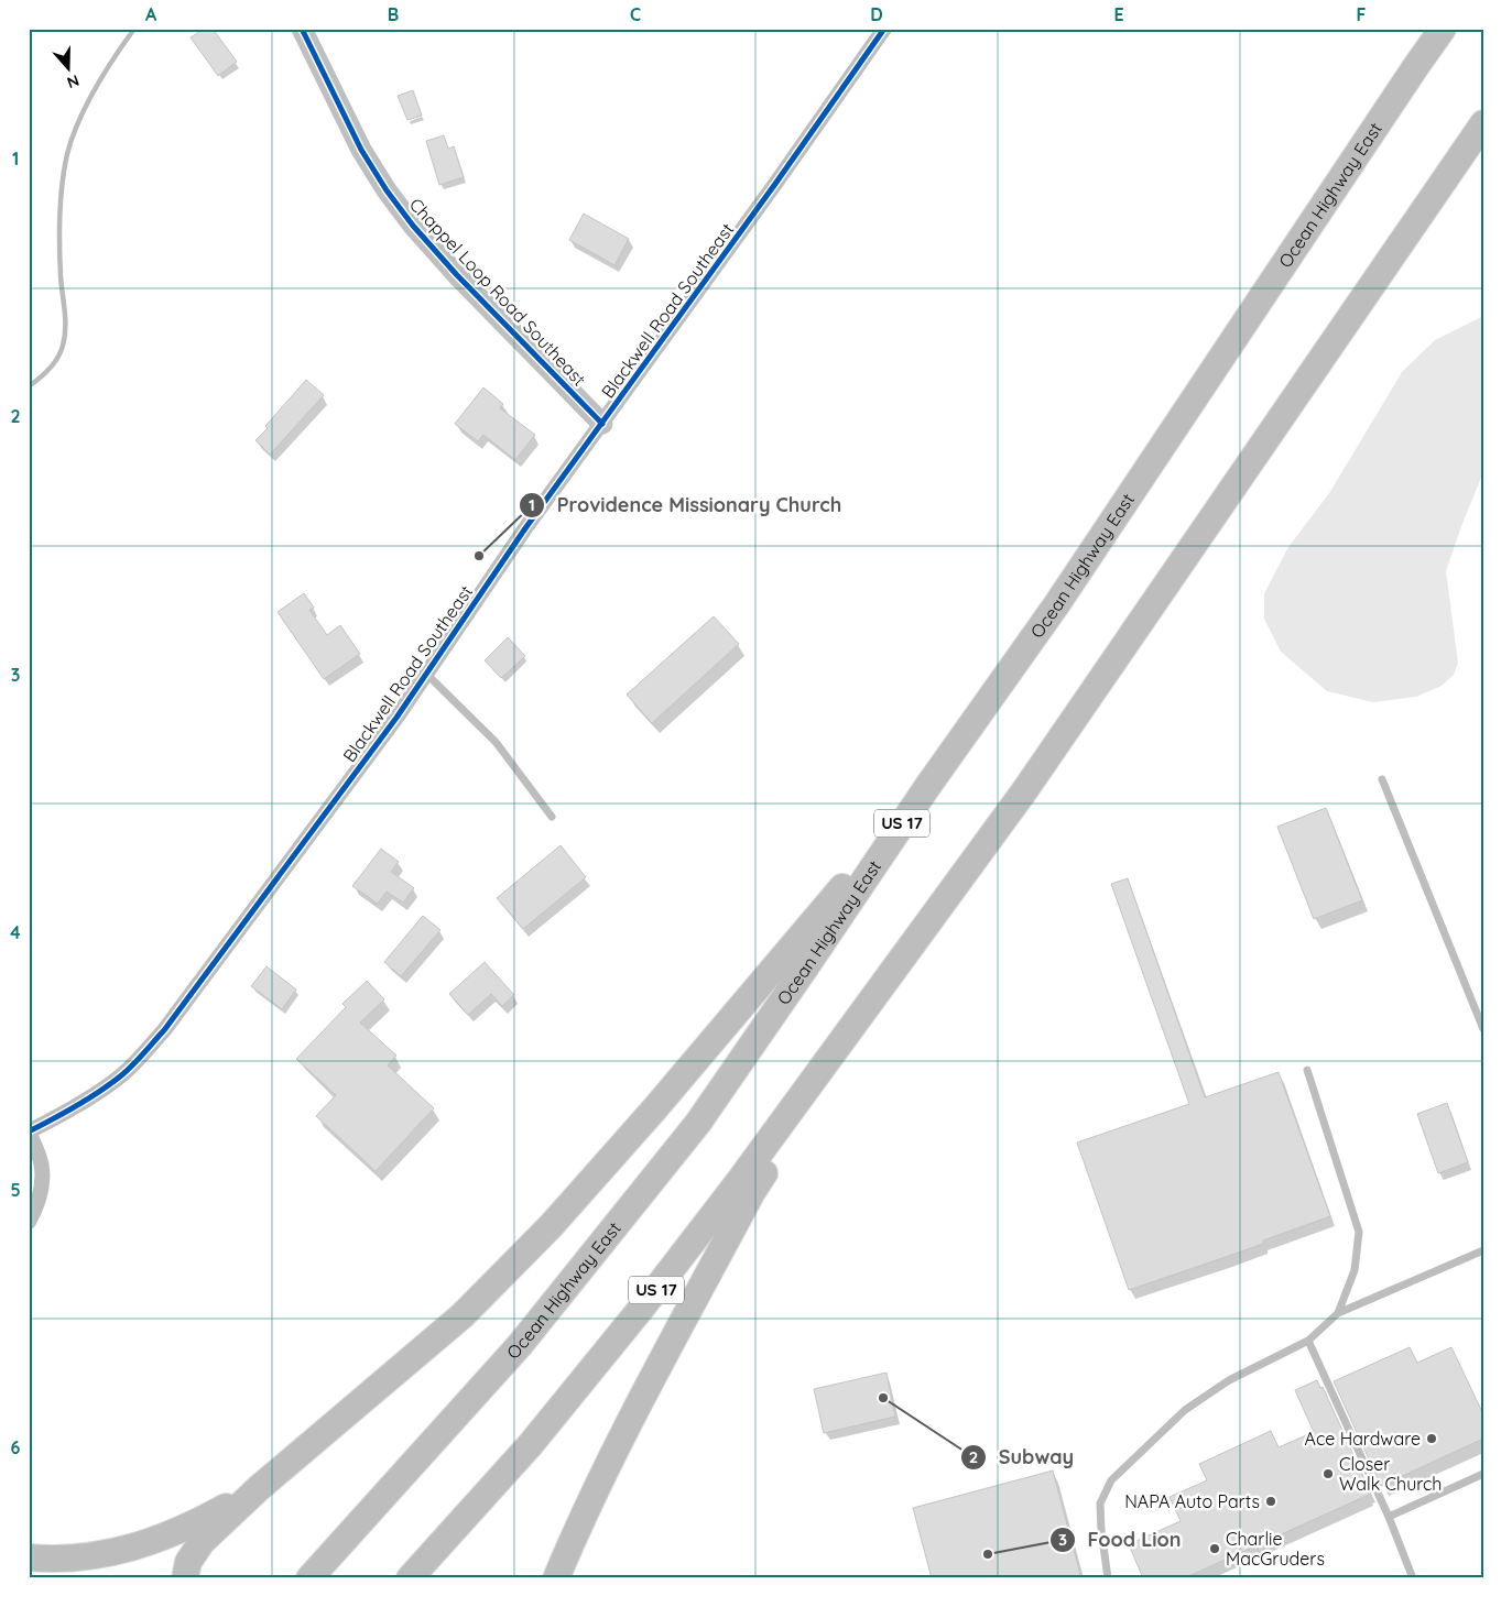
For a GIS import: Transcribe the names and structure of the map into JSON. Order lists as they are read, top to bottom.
{
  "streets": {
    "highway": ["Ocean Highway East", "US 17"],
    "street": ["Chappel Loop Road Southeast", "Blackwell Road Southeast"]
  },
  "crossings": [
    ["Chappel Loop Road Southeast", "Blackwell Road Southeast"]
  ],
  "places": [
    "Providence Missionary Church",
    "Subway",
    "Ace Hardware",
    "Closer Walk Church",
    "NAPA Auto Parts",
    "Charlie MacGruders",
    "Food Lion"
  ],
  "north": "bottom",
  "grid": {
    "columns": [
      "A",
      "B",
      "C",
      "D",
      "E",
      "F"
    ],
    "rows": [
      "1",
      "2",
      "3",
      "4",
      "5",
      "6"
    ]
  }
}
